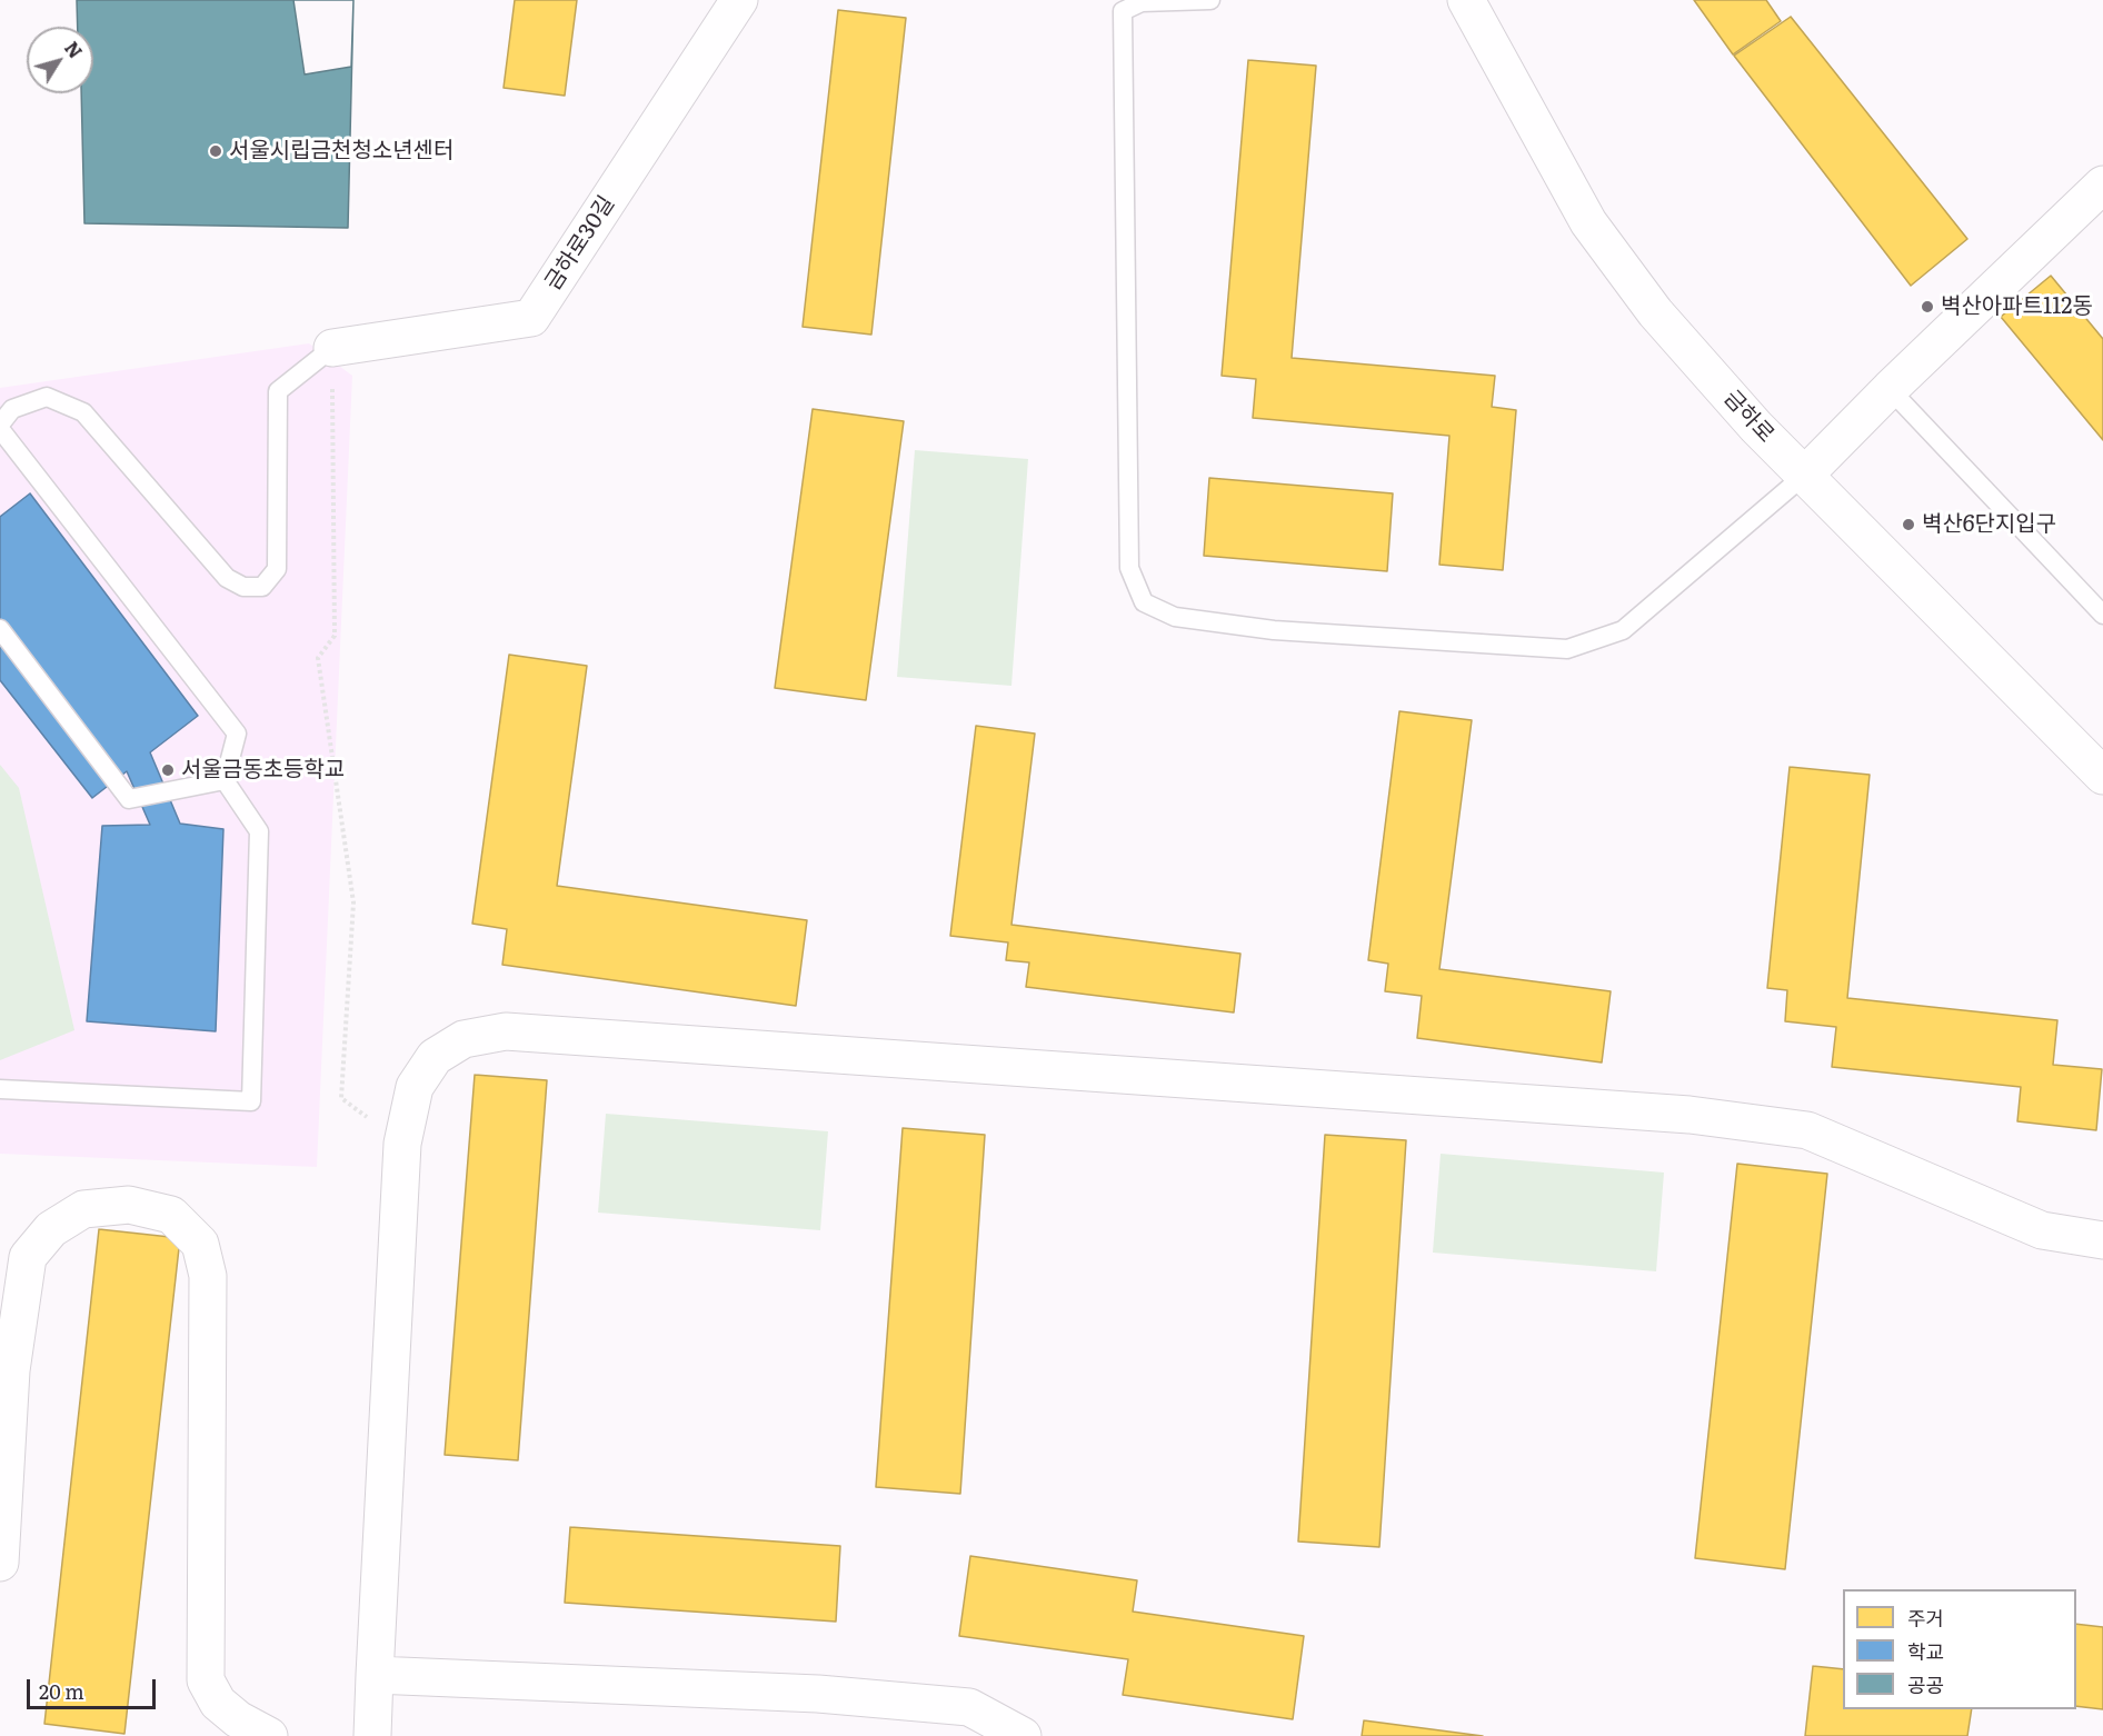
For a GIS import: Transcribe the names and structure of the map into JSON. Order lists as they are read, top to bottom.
{
  "streets": {
    "street": ["금하로30길", "금하로"]
  },
  "places": [
    "서울시립금천청소년센터",
    "벽산아파트112동",
    "벽산6단지입구",
    "서울금동초등학교"
  ],
  "legend": ["주거", "학교", "공공"],
  "scale_bar": "20 m",
  "north": "top right"
}
